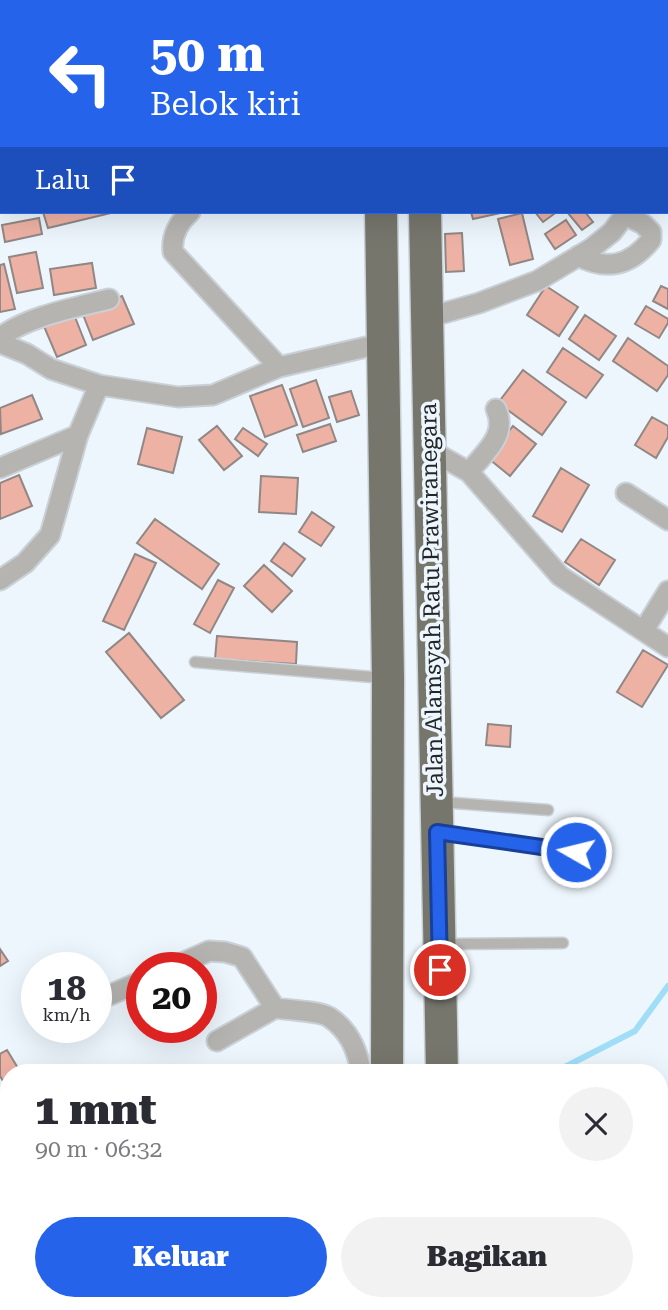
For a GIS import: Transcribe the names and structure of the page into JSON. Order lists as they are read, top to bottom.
{
  "streets": {
    "highway": ["Jalan Alamsyah Ratu Prawiranegara"]
  },
  "page": {
    "turn": ["50 m", "Belok kiri"],
    "then": "Lalu",
    "speed": "18 km/h",
    "limit": "20",
    "heading": ["1 mnt", "90 m · 06:32"],
    "buttons": ["Keluar", "Bagikan"]
  }
}
